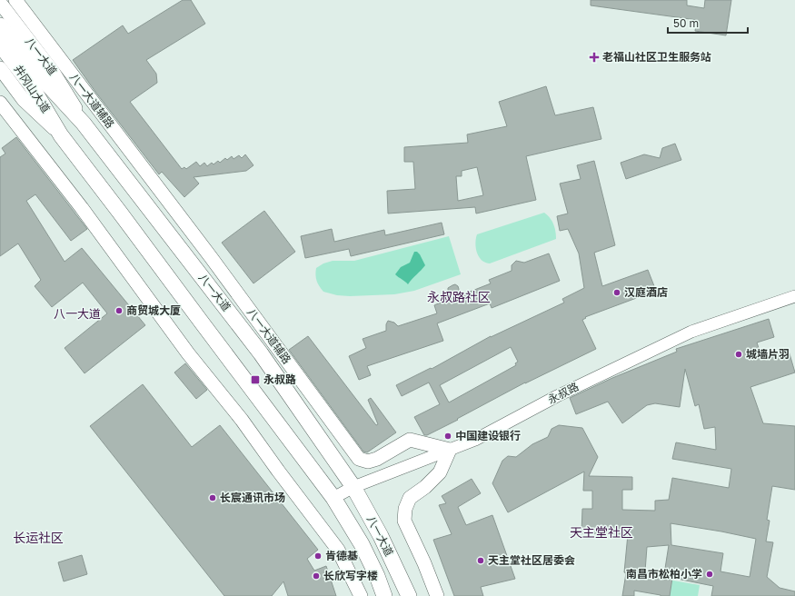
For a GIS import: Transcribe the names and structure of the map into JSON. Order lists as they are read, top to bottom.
{
  "streets": {
    "highway": ["八一大道", "井冈山大道"],
    "main road": ["八一大道辅路"],
    "street": ["永叔路"]
  },
  "crossings": [
    ["八一大道", "井冈山大道"],
    ["八一大道", "永叔路"],
    ["八一大道辅路", "永叔路"]
  ],
  "districts": [
    "永叔路社区",
    "八一大道",
    "天主堂社区",
    "长运社区"
  ],
  "places": {
    "health": ["老福山社区卫生服务站"],
    "other": [
      "汉庭酒店",
      "商贸城大厦",
      "城墙片羽",
      "中国建设银行",
      "长宸通讯市场",
      "肯德基",
      "天主堂社区居委会",
      "南昌市松柏小学",
      "长欣写字楼"
    ],
    "transit": ["永叔路"]
  },
  "scale_bar": "50 m"
}
